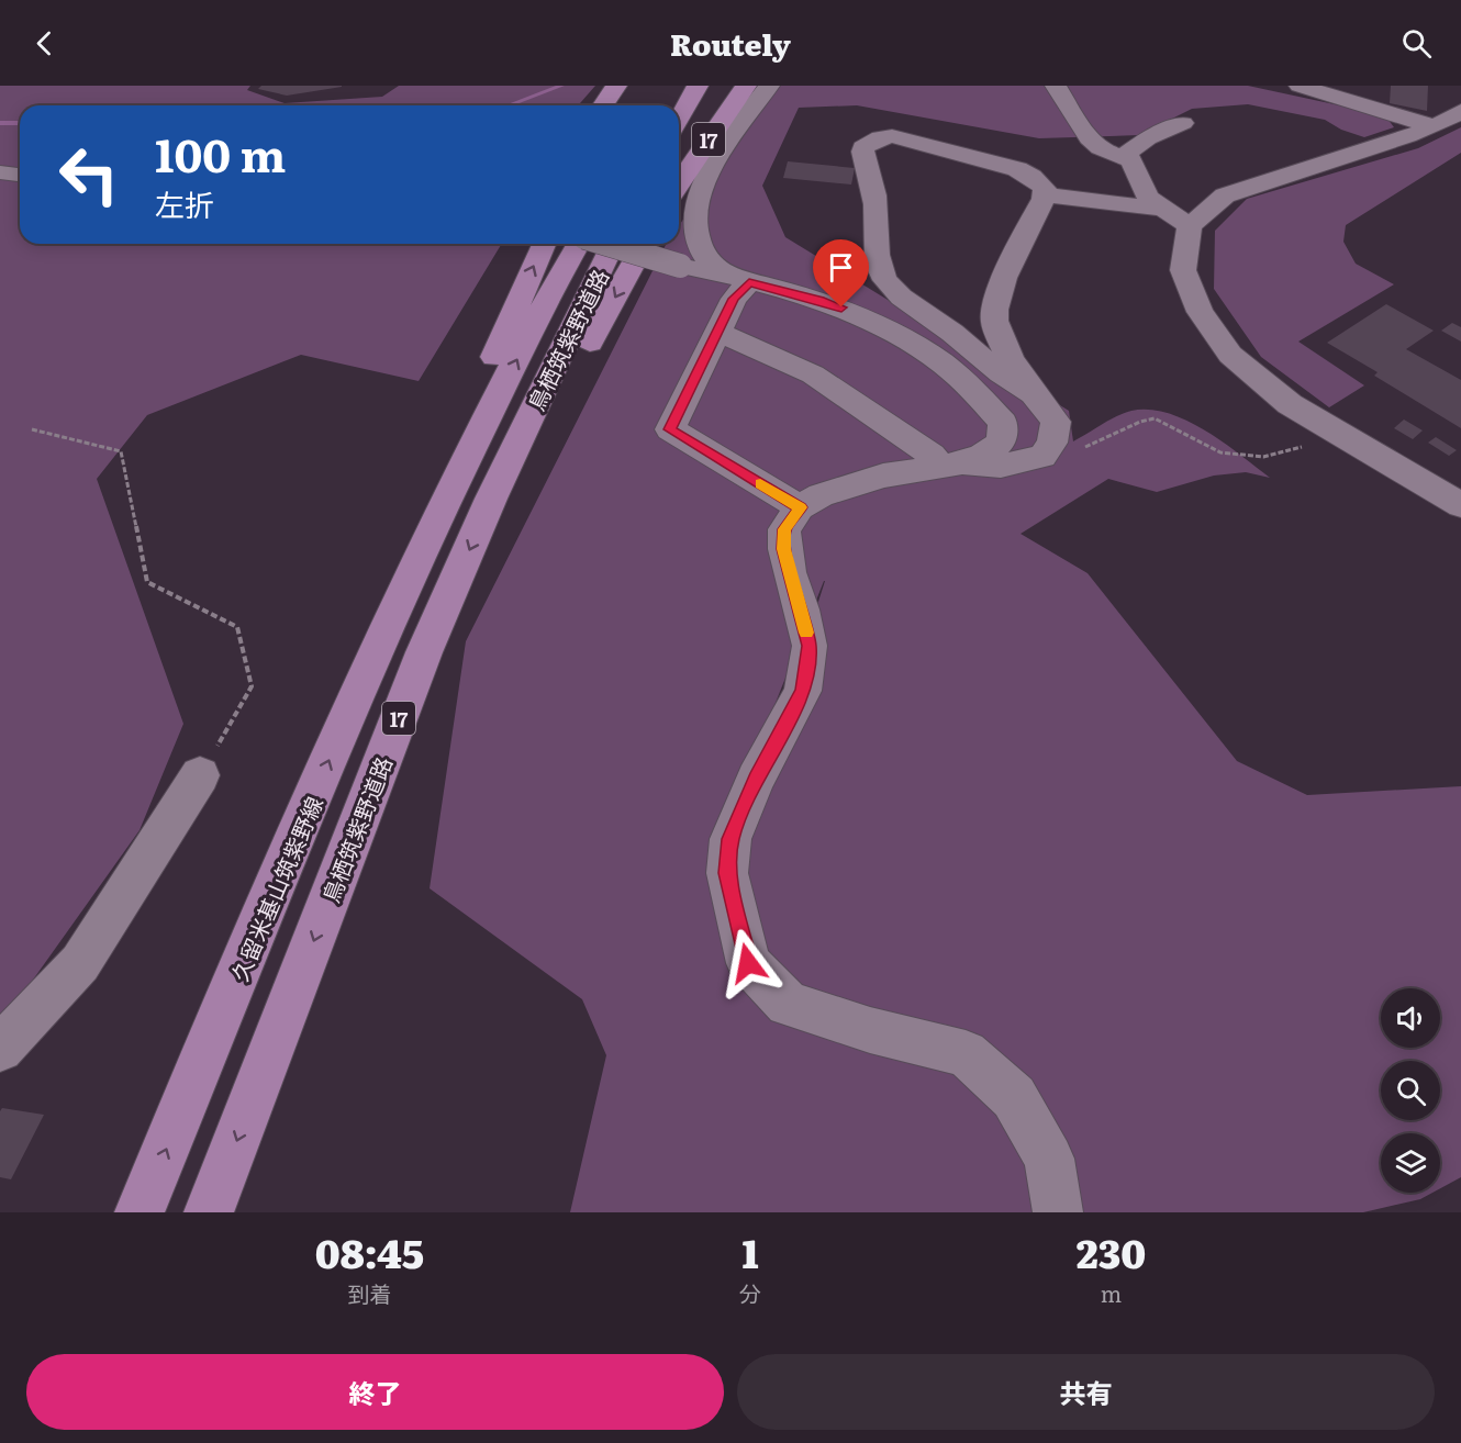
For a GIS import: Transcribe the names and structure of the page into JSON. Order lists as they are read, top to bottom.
{
  "streets": {
    "main road": ["17", "鳥栖筑紫野道路", "久留米基山筑紫野線"]
  },
  "crossings": [
    ["17", "鳥栖筑紫野道路"],
    ["鳥栖筑紫野道路", "久留米基山筑紫野線"]
  ],
  "one_way": ["久留米基山筑紫野線"],
  "page": {
    "header": "Routely",
    "turn": ["100 m", "左折"],
    "eta": [
      "08:45",
      "到着",
      "1",
      "分",
      "230",
      "m"
    ],
    "buttons": ["終了", "共有"]
  }
}
